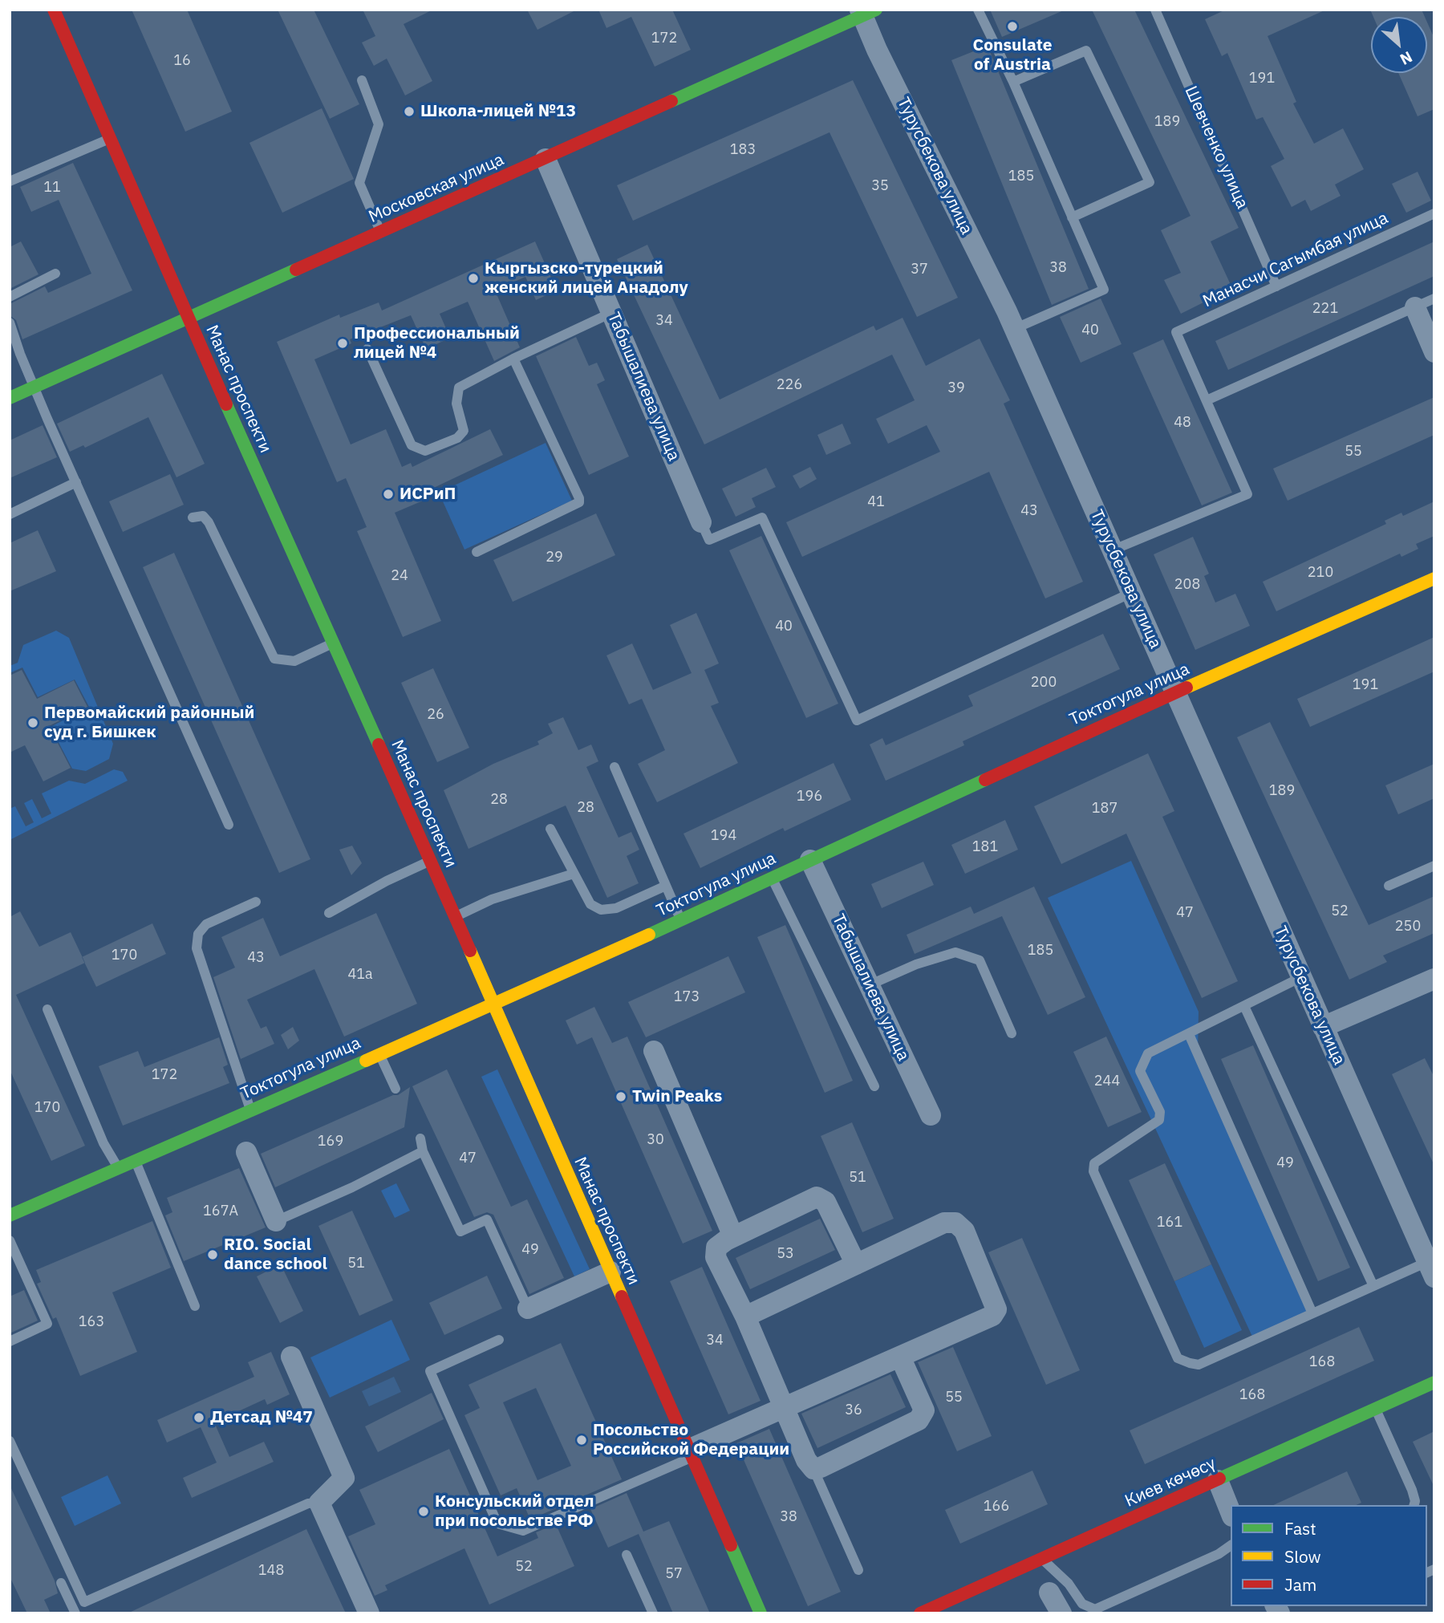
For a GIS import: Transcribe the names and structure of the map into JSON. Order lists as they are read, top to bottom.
{
  "streets": {
    "main road": [
      "Московская улица",
      "Манас проспекти",
      "Токтогула улица",
      "Киев көчөсү"
    ],
    "street": ["Турусбекова улица", "Табышалиева улица"],
    "lane": ["Шевченко улица", "Манасчи Сагымбая улица"]
  },
  "crossings": [
    ["Шевченко улица", "Манасчи Сагымбая улица"],
    ["Турусбекова улица", "Московская улица"],
    ["Турусбекова улица", "Токтогула улица"],
    ["Московская улица", "Табышалиева улица"],
    ["Московская улица", "Манас проспекти"],
    ["Табышалиева улица", "Токтогула улица"],
    ["Манас проспекти", "Токтогула улица"]
  ],
  "places": [
    "Consulate of Austria",
    "Школа-лицей №13",
    "Кыргызско-турецкий женский лицей Анадолу",
    "Профессиональный лицей №4",
    "ИСРиП",
    "Первомайский районный суд г. Бишкек",
    "Twin Peaks",
    "RIO. Social dance school",
    "Детсад №47",
    "Посольство Российской Федерации",
    "Консульский отдел при посольстве РФ"
  ],
  "house_numbers": [
    "172",
    "16",
    "191",
    "189",
    "183",
    "185",
    "35",
    "11",
    "38",
    "37",
    "221",
    "34",
    "40",
    "226",
    "39",
    "48",
    "55",
    "41",
    "43",
    "29",
    "210",
    "24",
    "208",
    "40",
    "200",
    "191",
    "26",
    "189",
    "196",
    "28",
    "28",
    "187",
    "194",
    "181",
    "52",
    "47",
    "250",
    "185",
    "170",
    "43",
    "41а",
    "173",
    "172",
    "244",
    "170",
    "30",
    "169",
    "47",
    "49",
    "51",
    "167A",
    "161",
    "49",
    "53",
    "51",
    "163",
    "34",
    "168",
    "168",
    "55",
    "36",
    "166",
    "38",
    "52",
    "148",
    "57"
  ],
  "legend": ["Fast", "Slow", "Jam"],
  "north": "bottom right"
}
